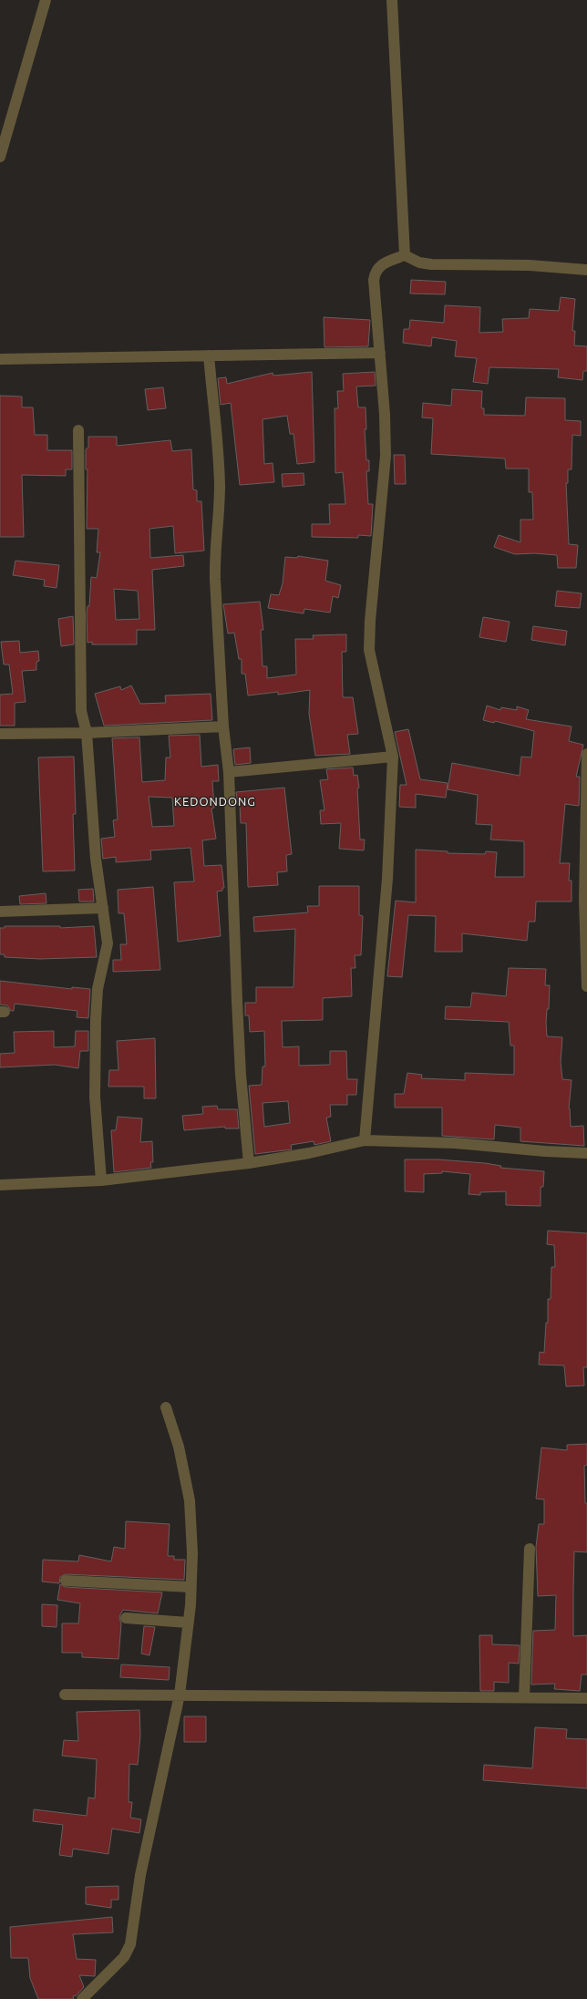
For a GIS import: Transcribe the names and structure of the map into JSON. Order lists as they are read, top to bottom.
{
  "districts": ["KEDONDONG"]
}
